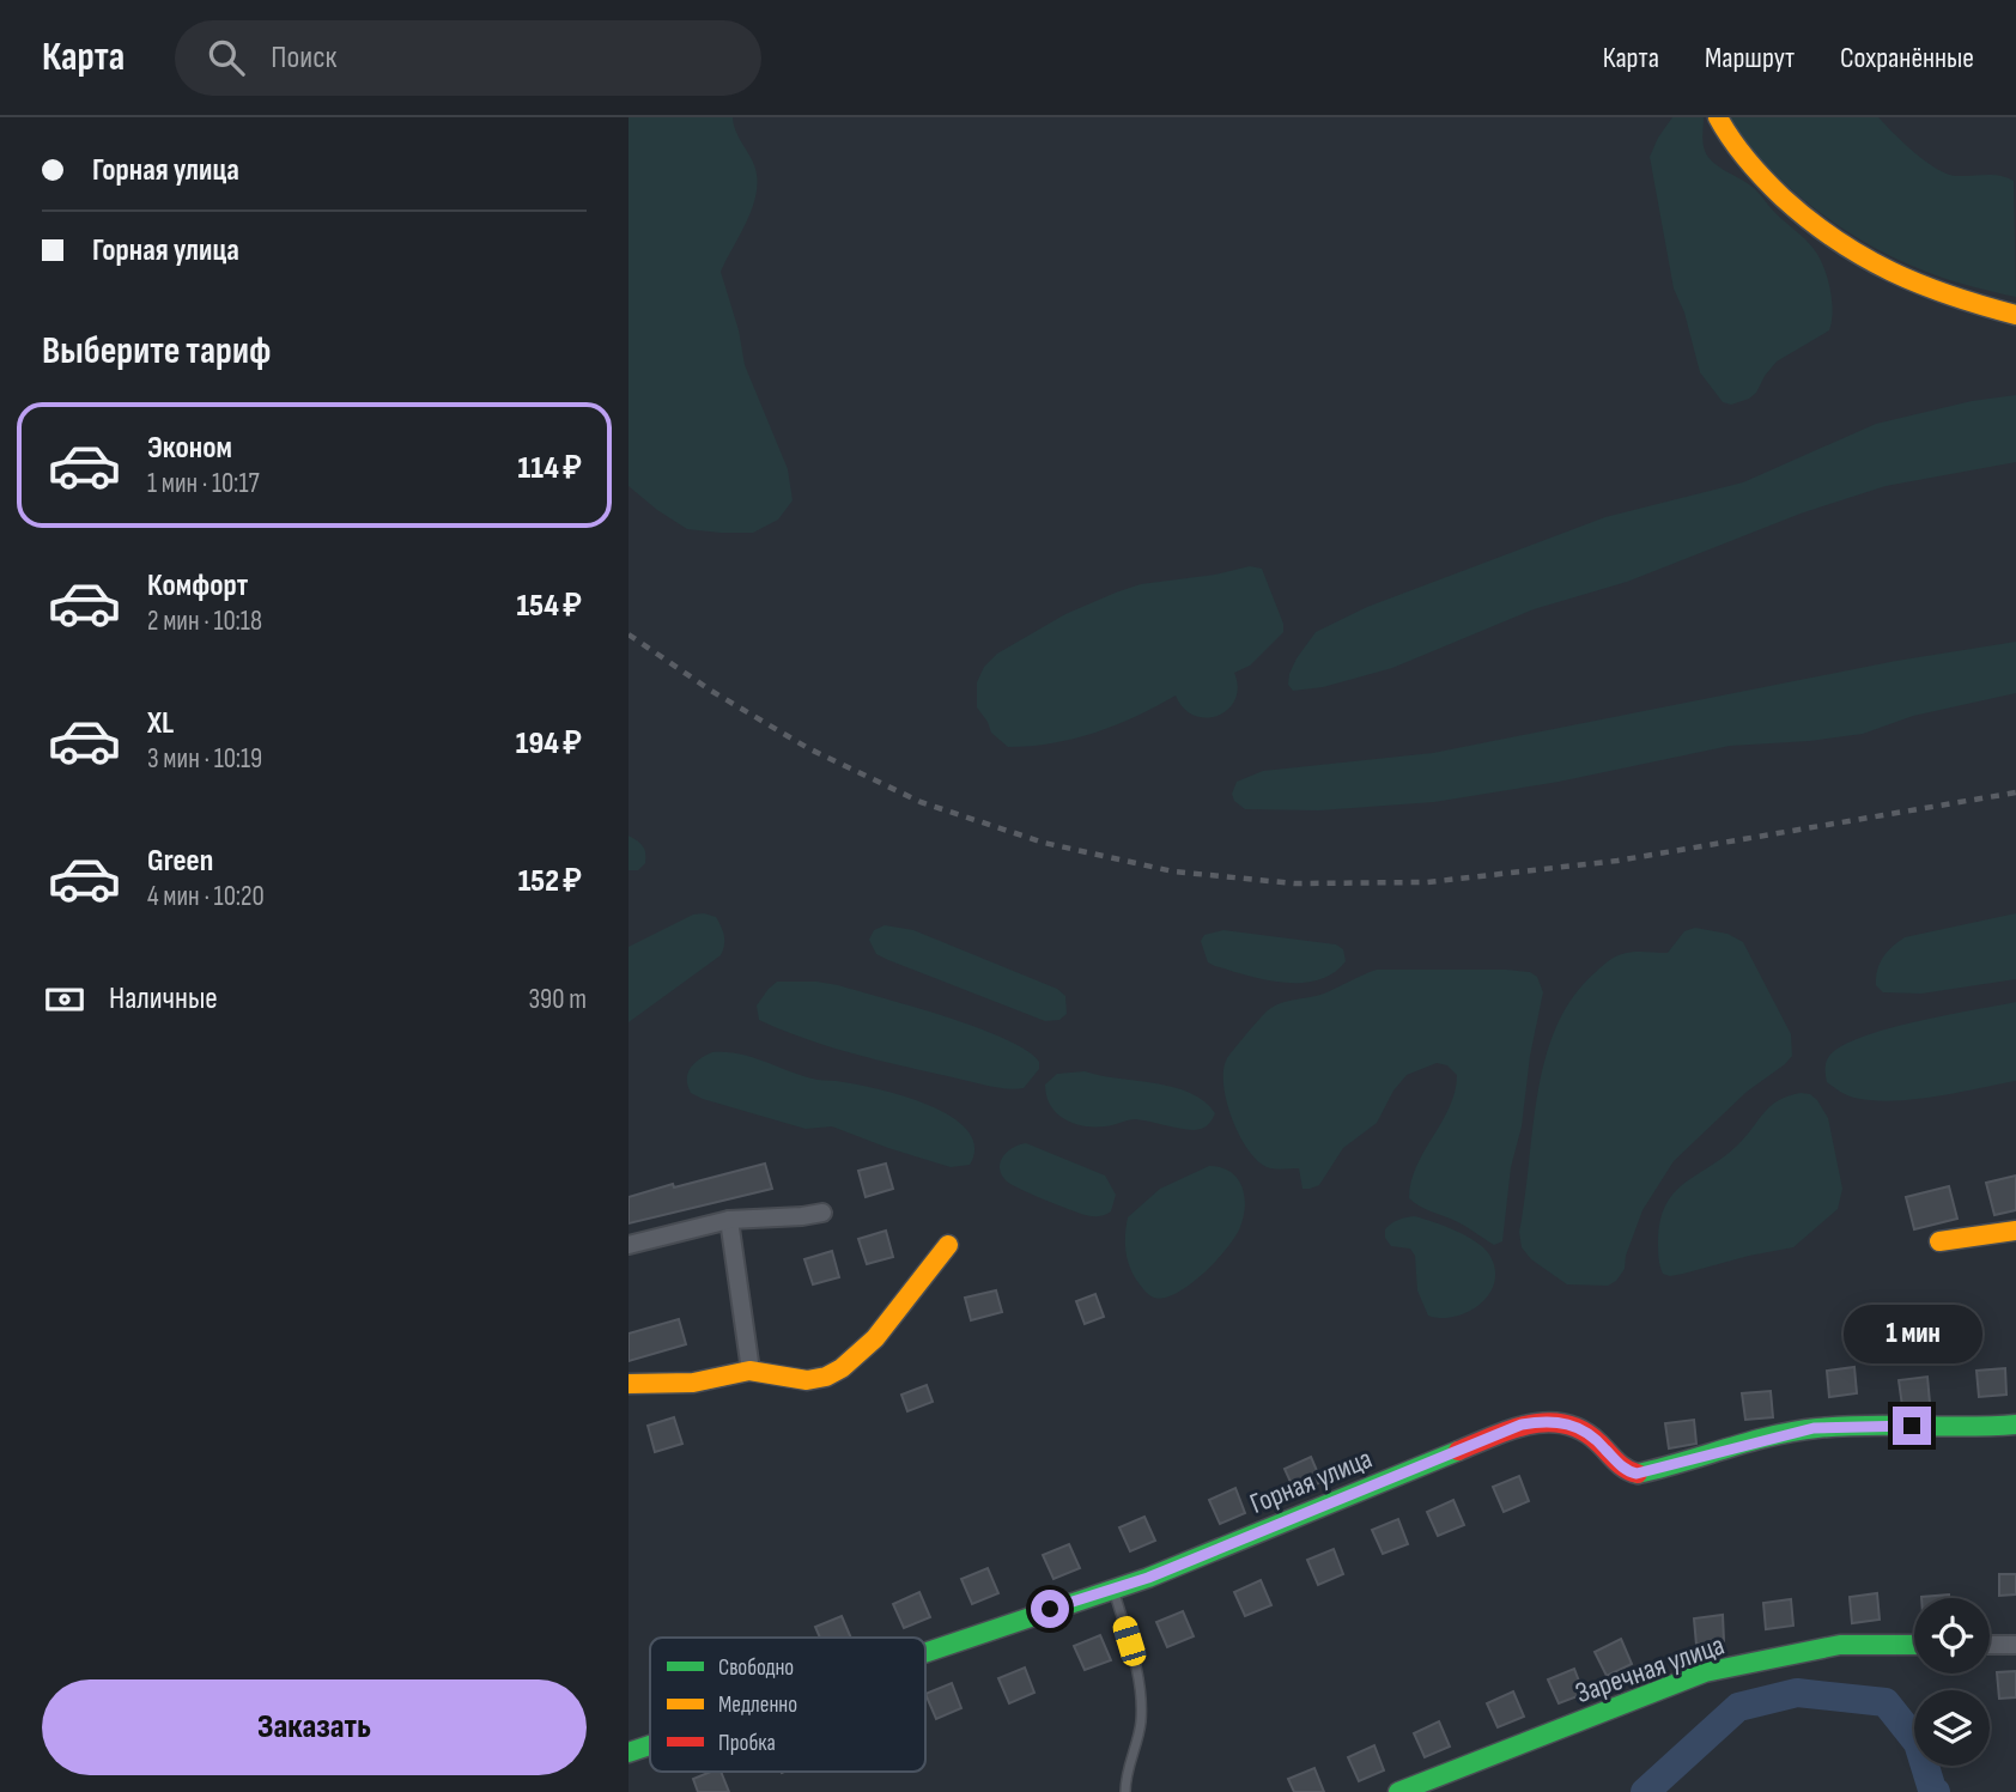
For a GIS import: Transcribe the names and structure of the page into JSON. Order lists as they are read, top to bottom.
{
  "streets": {
    "street": ["Горная улица", "Заречная улица"]
  },
  "legend": ["Свободно", "Медленно", "Пробка"],
  "page": {
    "header": "Карта",
    "search": "Поиск",
    "nav": ["Карта", "Маршрут", "Сохранённые"],
    "banner": ["Горная улица", "Горная улица"],
    "heading": "Выберите тариф",
    "list": [
      {
        "name": "Эконом",
        "note": "1 мин · 10:17",
        "value": "114 ₽"
      },
      {
        "name": "Комфорт",
        "note": "2 мин · 10:18",
        "value": "154 ₽"
      },
      {
        "name": "XL",
        "note": "3 мин · 10:19",
        "value": "194 ₽"
      },
      {
        "name": "Green",
        "note": "4 мин · 10:20",
        "value": "152 ₽"
      }
    ],
    "pay": ["Наличные", "390 m"],
    "bubble": "1 мин",
    "buttons": "Заказать"
  }
}
